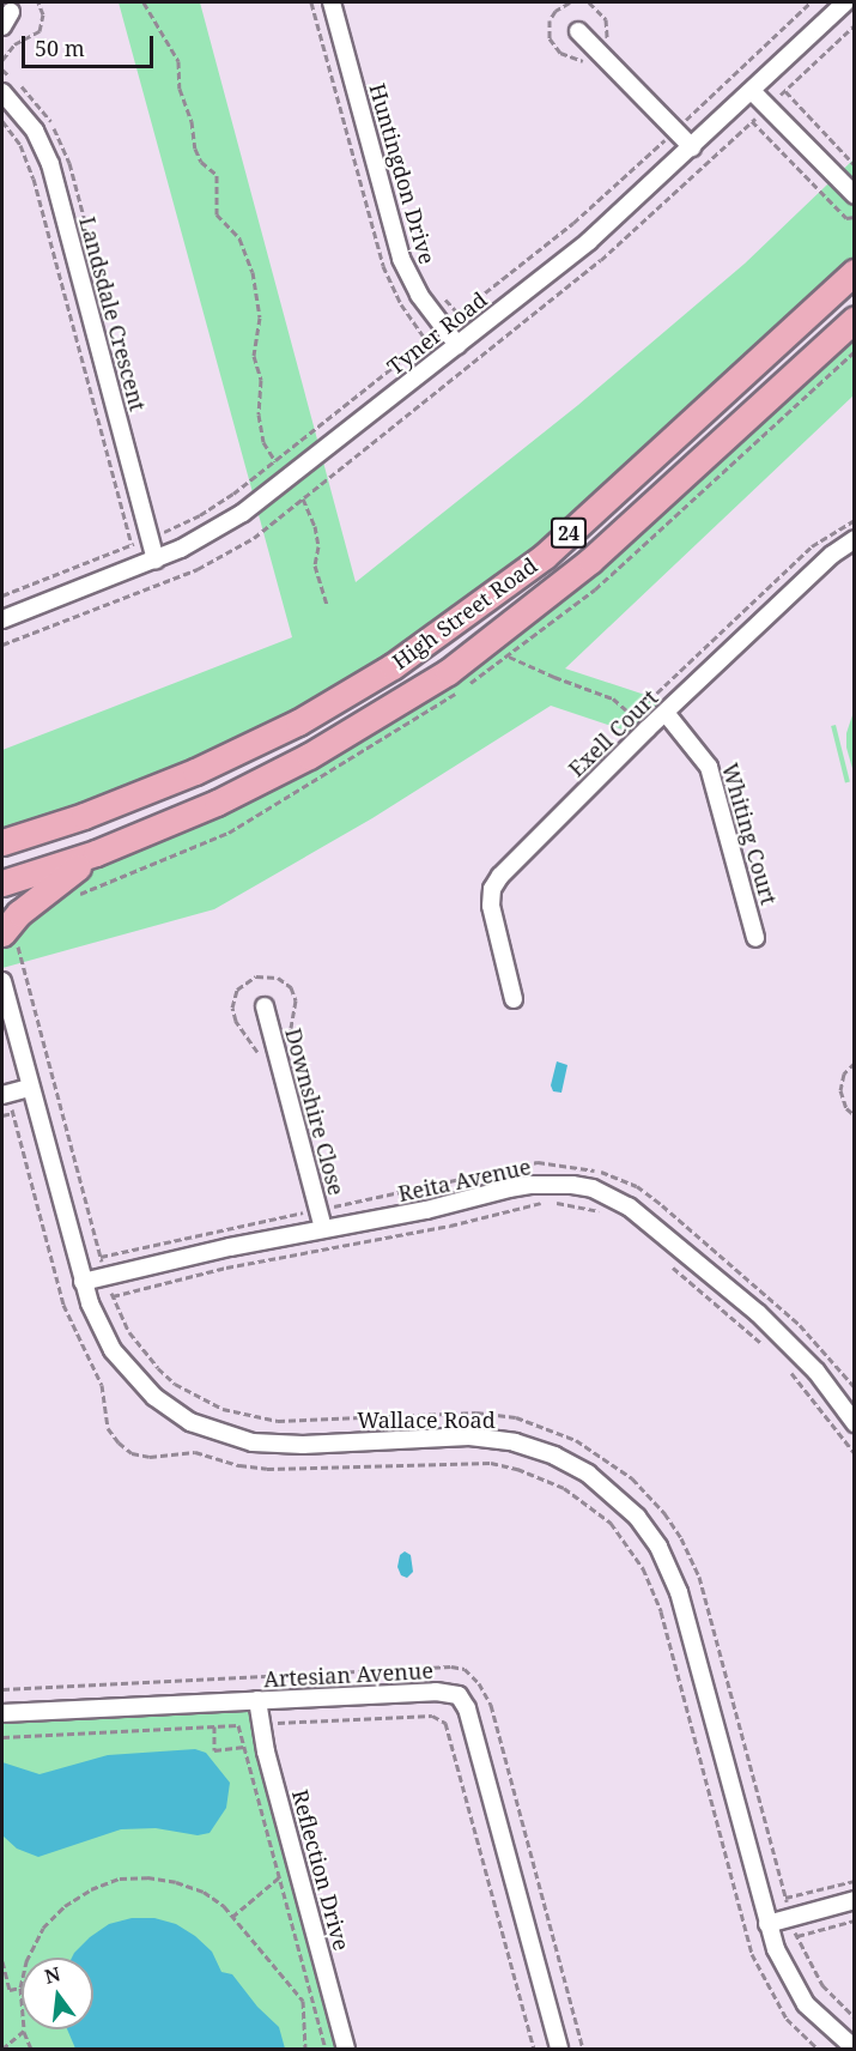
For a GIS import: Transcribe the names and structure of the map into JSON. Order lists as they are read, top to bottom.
{
  "streets": {
    "main road": ["24", "High Street Road"],
    "street": [
      "Huntingdon Drive",
      "Landsdale Crescent",
      "Tyner Road",
      "Exell Court",
      "Whiting Court",
      "Downshire Close",
      "Reita Avenue",
      "Wallace Road",
      "Artesian Avenue",
      "Reflection Drive"
    ]
  },
  "crossings": [
    ["Huntingdon Drive", "Tyner Road"],
    ["Landsdale Crescent", "Tyner Road"],
    ["Exell Court", "Whiting Court"],
    ["Downshire Close", "Reita Avenue"],
    ["Reita Avenue", "Wallace Road"],
    ["Artesian Avenue", "Reflection Drive"]
  ],
  "scale_bar": "50 m",
  "north": "top"
}
